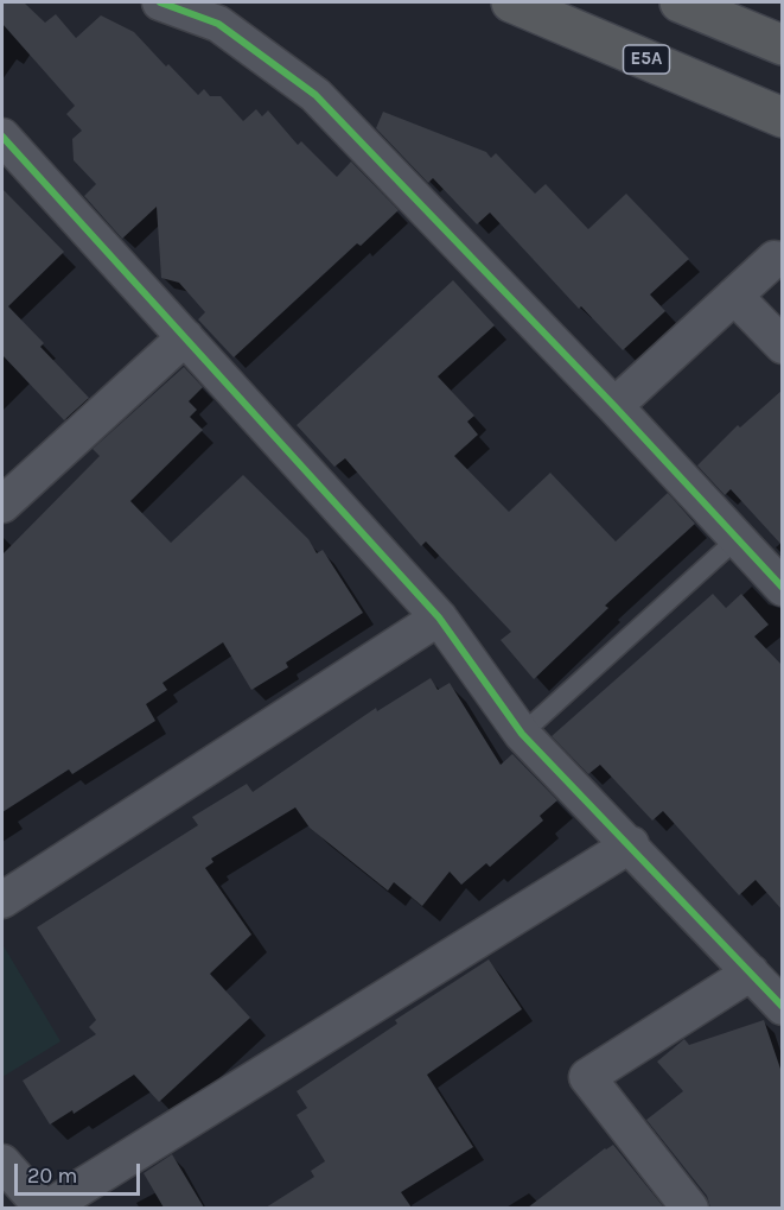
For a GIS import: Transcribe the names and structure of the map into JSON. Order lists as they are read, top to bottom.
{
  "streets": {
    "highway": ["E5A"]
  },
  "scale_bar": "20 m"
}
